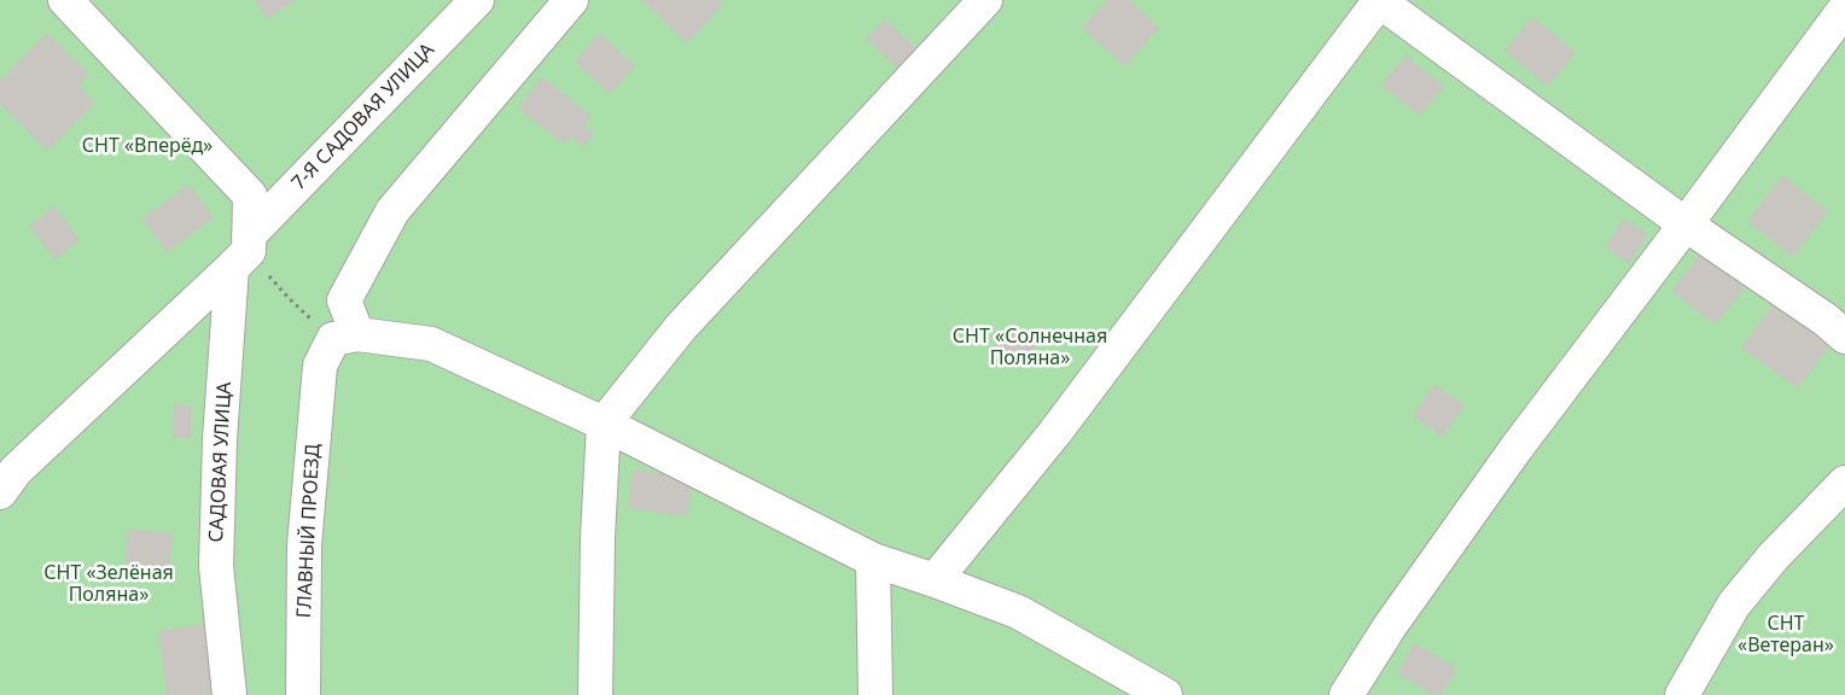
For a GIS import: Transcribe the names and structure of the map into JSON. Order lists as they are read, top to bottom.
{
  "streets": {
    "street": ["7-Я САДОВАЯ УЛИЦА", "САДОВАЯ УЛИЦА", "ГЛАВНЫЙ ПРОЕЗД"]
  },
  "crossings": [
    ["7-Я САДОВАЯ УЛИЦА", "САДОВАЯ УЛИЦА"]
  ],
  "parks": [
    "СНТ «Вперёд»",
    "СНТ «Солнечная Поляна»",
    "СНТ «Зелёная Поляна»",
    "СНТ «Ветеран»"
  ]
}
